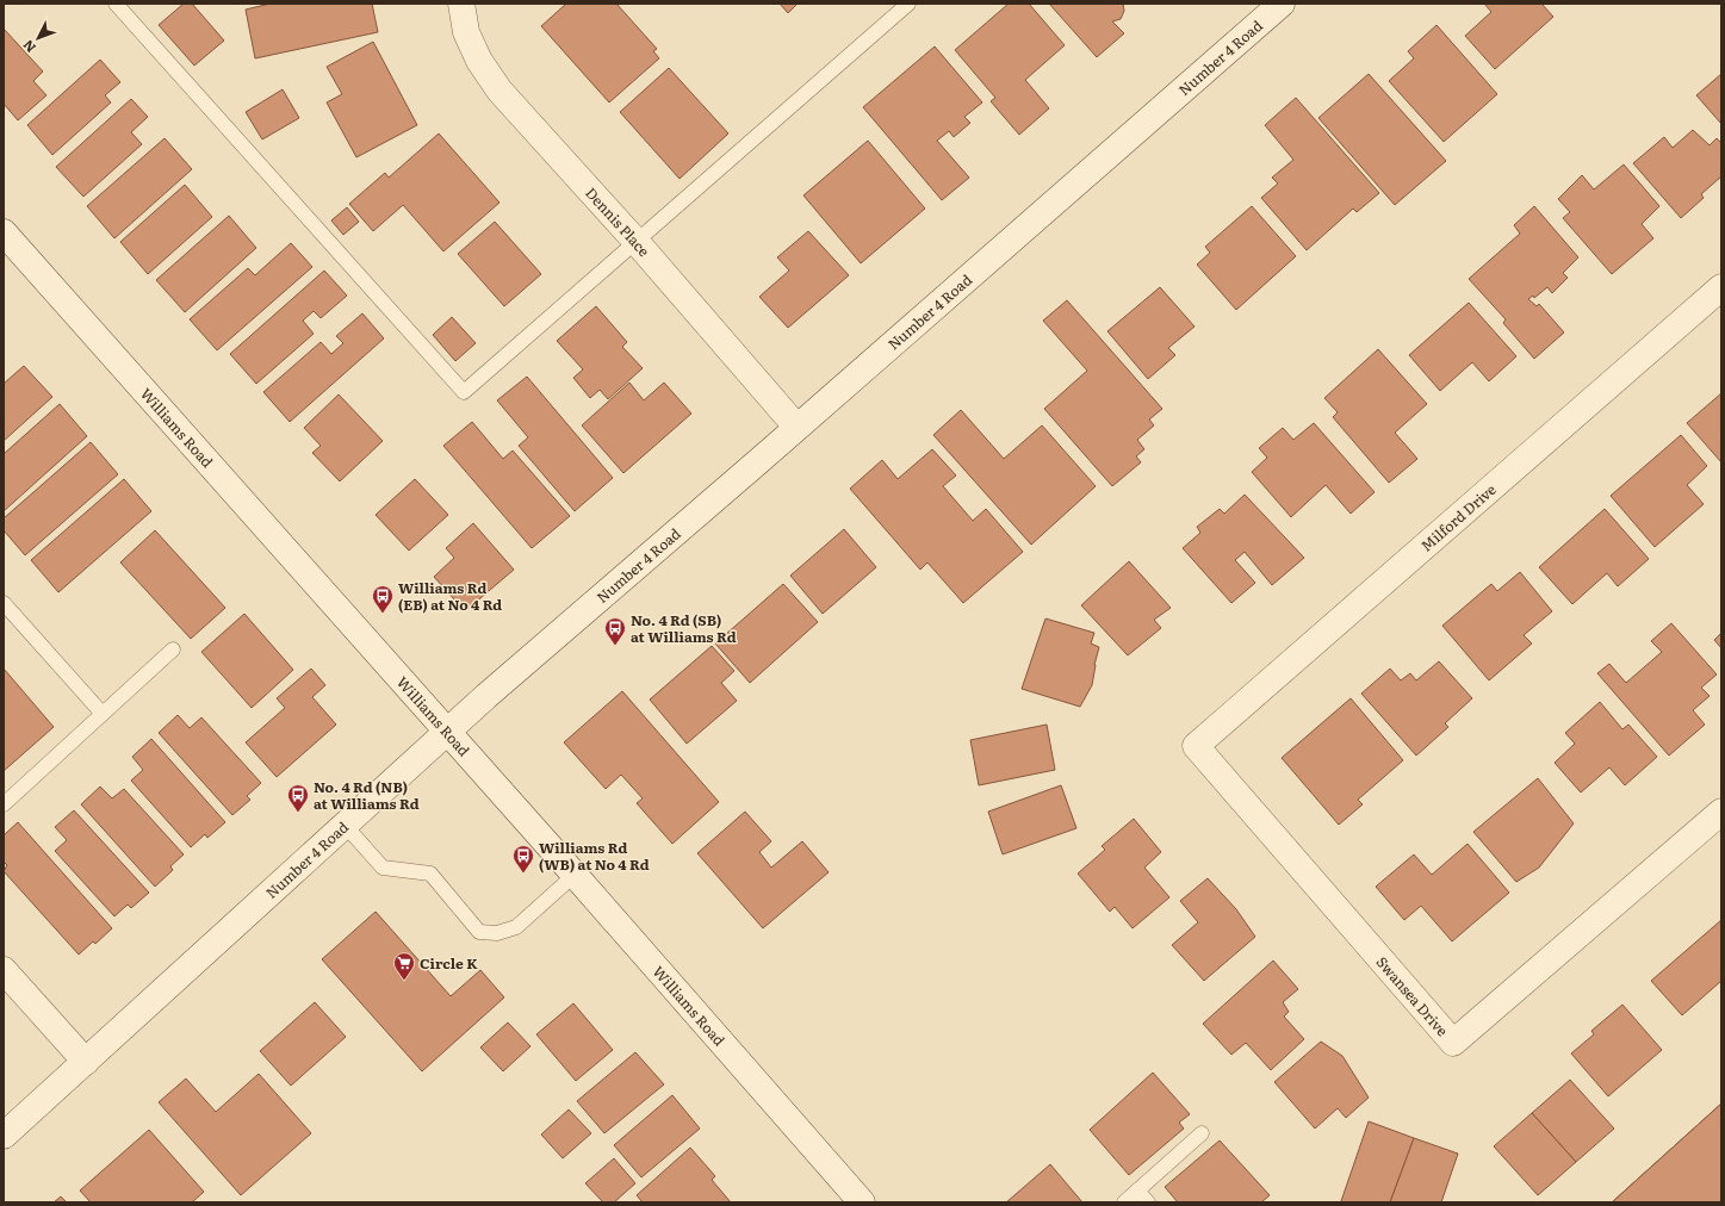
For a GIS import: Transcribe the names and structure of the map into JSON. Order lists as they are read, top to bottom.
{
  "streets": {
    "street": [
      "Number 4 Road",
      "Dennis Place",
      "Williams Road",
      "Milford Drive",
      "Swansea Drive"
    ]
  },
  "crossings": [
    ["Number 4 Road", "Dennis Place"],
    ["Number 4 Road", "Williams Road"],
    ["Milford Drive", "Swansea Drive"]
  ],
  "places": {
    "bus stop": [
      "Williams Rd (EB) at No 4 Rd",
      "No. 4 Rd (SB) at Williams Rd",
      "No. 4 Rd (NB) at Williams Rd",
      "Williams Rd (WB) at No 4 Rd"
    ],
    "supermarket": ["Circle K"]
  },
  "north": "bottom left"
}
